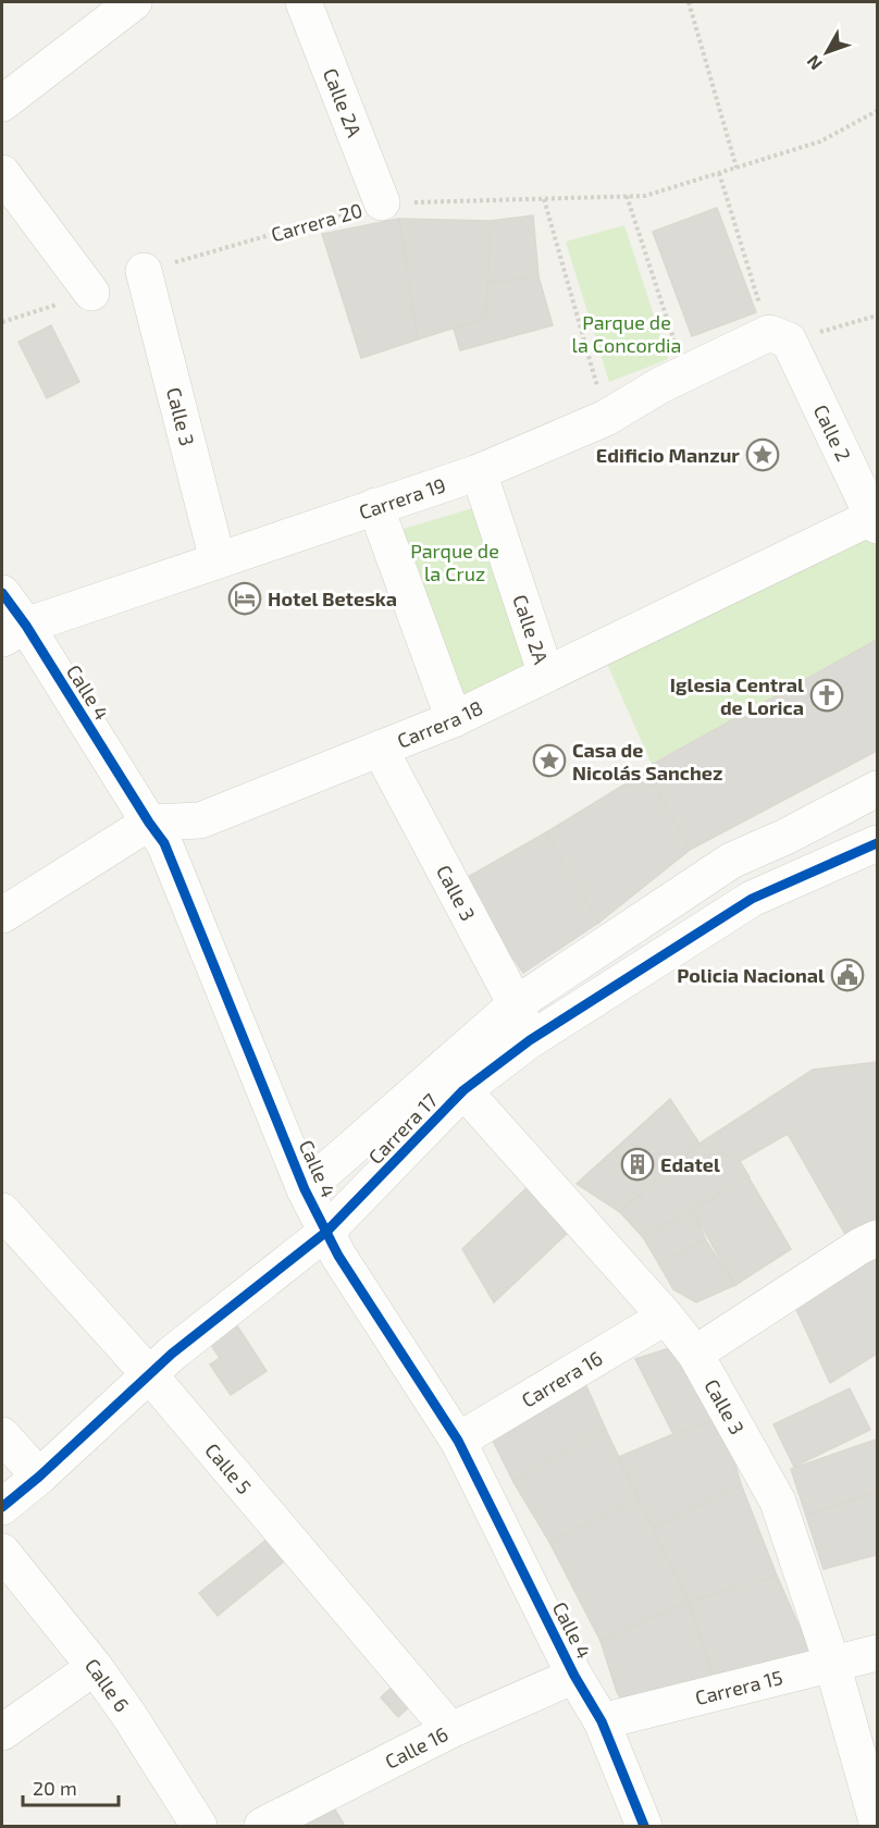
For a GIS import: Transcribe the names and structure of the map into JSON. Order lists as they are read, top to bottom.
{
  "streets": {
    "street": [
      "Calle 2A",
      "Calle 3",
      "Calle 2",
      "Carrera 19",
      "Calle 4",
      "Carrera 18",
      "Carrera 17",
      "Carrera 16",
      "Calle 5",
      "Calle 6",
      "Carrera 15",
      "Calle 16"
    ],
    "path": ["Carrera 20"]
  },
  "crossings": [
    ["Calle 2A", "Carrera 20"],
    ["Calle 2A", "Carrera 19"],
    ["Calle 2A", "Carrera 18"],
    ["Carrera 20", "Calle 3"],
    ["Calle 3", "Carrera 19"],
    ["Calle 3", "Carrera 18"],
    ["Calle 3", "Carrera 17"],
    ["Calle 3", "Carrera 16"],
    ["Calle 3", "Carrera 15"],
    ["Calle 2", "Carrera 19"],
    ["Calle 2", "Carrera 18"],
    ["Carrera 19", "Calle 4"],
    ["Calle 4", "Carrera 18"],
    ["Calle 4", "Carrera 17"],
    ["Calle 4", "Carrera 16"],
    ["Calle 4", "Carrera 15"],
    ["Calle 4", "Calle 16"],
    ["Carrera 17", "Calle 5"],
    ["Calle 5", "Calle 16"]
  ],
  "parks": ["Parque de la Concordia", "Parque de la Cruz"],
  "places": {
    "place": ["Edificio Manzur", "Casa de Nicolás Sanchez"],
    "hotel": ["Hotel Beteska"],
    "church": ["Iglesia Central de Lorica"],
    "public building": ["Policia Nacional"],
    "building": ["Edatel"]
  },
  "scale_bar": "20 m",
  "north": "bottom left"
}
